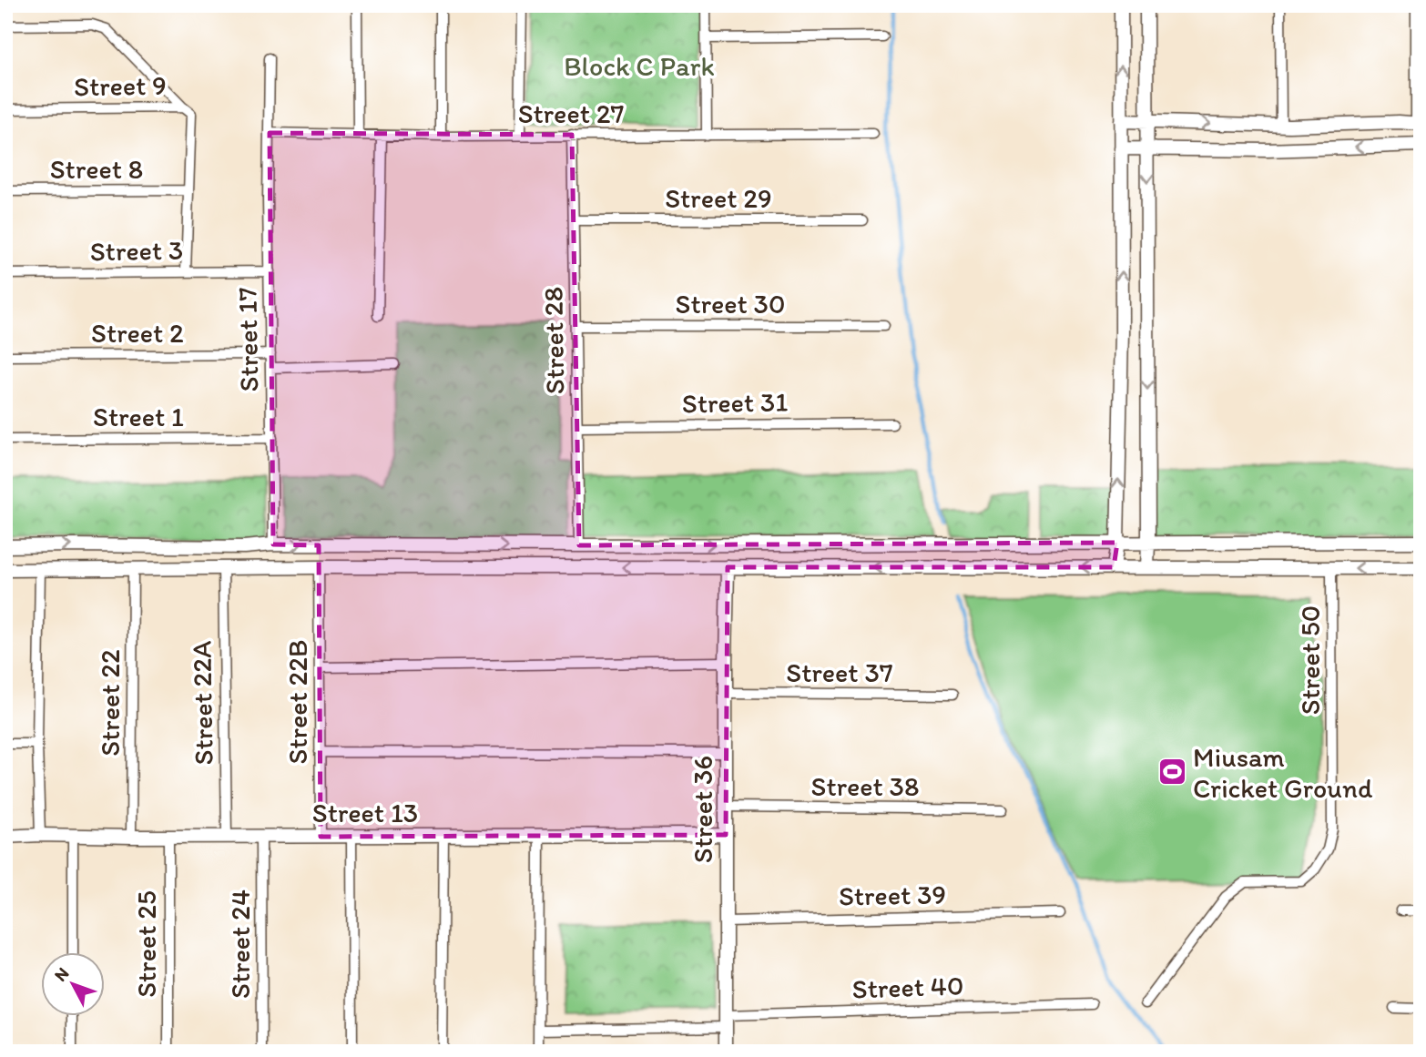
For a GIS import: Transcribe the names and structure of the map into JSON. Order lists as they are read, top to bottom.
{
  "streets": {
    "street": [
      "Street 9",
      "Street 27",
      "Street 8",
      "Street 29",
      "Street 3",
      "Street 30",
      "Street 2",
      "Street 17",
      "Street 28",
      "Street 31",
      "Street 1",
      "Street 50",
      "Street 37",
      "Street 22B",
      "Street 22",
      "Street 22A",
      "Street 38",
      "Street 36",
      "Street 13",
      "Street 39",
      "Street 25",
      "Street 24",
      "Street 40"
    ]
  },
  "crossings": [
    ["Street 9", "Street 8"],
    ["Street 9", "Street 3"],
    ["Street 27", "Street 17"],
    ["Street 27", "Street 28"],
    ["Street 29", "Street 28"],
    ["Street 3", "Street 17"],
    ["Street 30", "Street 28"],
    ["Street 2", "Street 17"],
    ["Street 17", "Street 1"],
    ["Street 28", "Street 31"],
    ["Street 37", "Street 36"],
    ["Street 22B", "Street 13"],
    ["Street 22", "Street 13"],
    ["Street 22A", "Street 13"],
    ["Street 38", "Street 36"],
    ["Street 36", "Street 13"],
    ["Street 36", "Street 39"],
    ["Street 36", "Street 40"],
    ["Street 13", "Street 25"],
    ["Street 13", "Street 24"]
  ],
  "parks": ["Block C Park"],
  "places": {
    "sports": ["Miusam Cricket Ground"]
  },
  "north": "top left"
}
